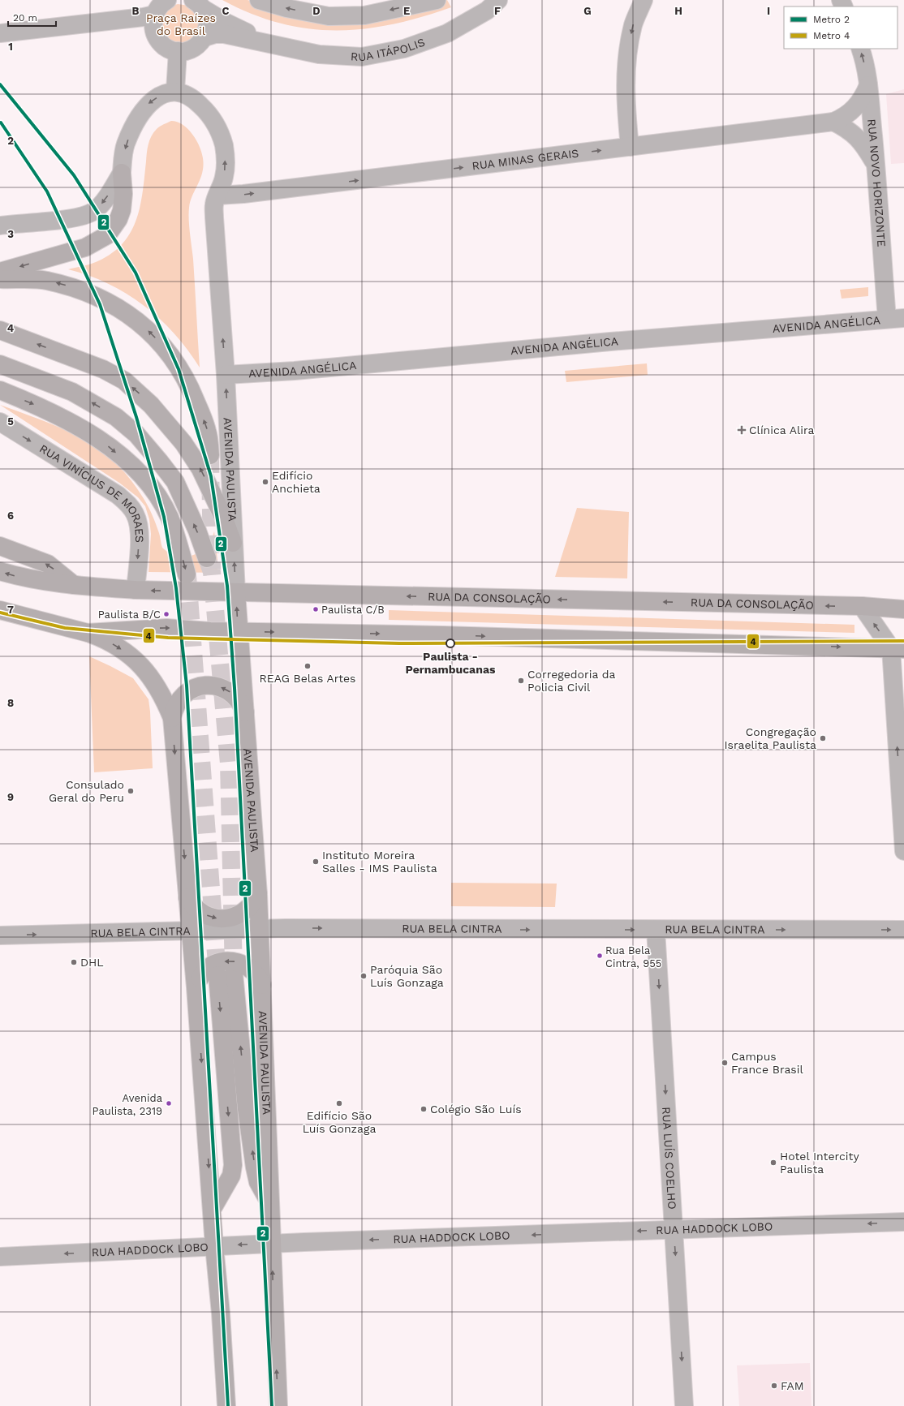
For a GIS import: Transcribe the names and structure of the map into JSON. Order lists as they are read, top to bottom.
{
  "streets": {
    "main road": ["AVENIDA PAULISTA", "RUA DA CONSOLAÇÃO"],
    "street": [
      "RUA ITÁPOLIS",
      "RUA MINAS GERAIS",
      "RUA NOVO HORIZONTE",
      "AVENIDA ANGÉLICA",
      "RUA VINÍCIUS DE MORAES",
      "RUA BELA CINTRA",
      "RUA LUÍS COELHO",
      "RUA HADDOCK LOBO"
    ]
  },
  "crossings": [
    ["RUA MINAS GERAIS", "RUA NOVO HORIZONTE"],
    ["RUA MINAS GERAIS", "AVENIDA PAULISTA"],
    ["RUA NOVO HORIZONTE", "AVENIDA ANGÉLICA"],
    ["AVENIDA ANGÉLICA", "AVENIDA PAULISTA"],
    ["AVENIDA PAULISTA", "RUA DA CONSOLAÇÃO"],
    ["AVENIDA PAULISTA", "RUA BELA CINTRA"],
    ["AVENIDA PAULISTA", "RUA HADDOCK LOBO"],
    ["RUA VINÍCIUS DE MORAES", "RUA DA CONSOLAÇÃO"],
    ["RUA BELA CINTRA", "RUA LUÍS COELHO"],
    ["RUA LUÍS COELHO", "RUA HADDOCK LOBO"]
  ],
  "one_way": [
    "RUA MINAS GERAIS",
    "AVENIDA PAULISTA",
    "RUA VINÍCIUS DE MORAES",
    "RUA BELA CINTRA",
    "RUA LUÍS COELHO",
    "RUA HADDOCK LOBO"
  ],
  "parks": ["Praça Raízes do Brasil"],
  "places": {
    "health": ["Clínica Alira"],
    "other": [
      "Edifício Anchieta",
      "Paulista C/B",
      "Paulista B/C",
      "Paulista - Pernambucanas",
      "REAG Belas Artes",
      "Corregedoria da Policia Civil",
      "Congregação Israelita Paulista",
      "Consulado Geral do Peru",
      "Instituto Moreira Salles - IMS Paulista",
      "Rua Bela Cintra, 955",
      "DHL",
      "Paróquia São Luís Gonzaga",
      "Campus France Brasil",
      "Avenida Paulista, 2319",
      "Edifício São Luís Gonzaga",
      "Colégio São Luís",
      "Hotel Intercity Paulista",
      "FAM"
    ]
  },
  "lines": ["metro line 2", "metro line 4"],
  "legend": ["Metro 2", "Metro 4"],
  "scale_bar": "20 m",
  "grid": {
    "columns": [
      "B",
      "C",
      "D",
      "E",
      "F",
      "G",
      "H",
      "I"
    ],
    "rows": [
      "1",
      "2",
      "3",
      "4",
      "5",
      "6",
      "7",
      "8",
      "9"
    ]
  }
}
